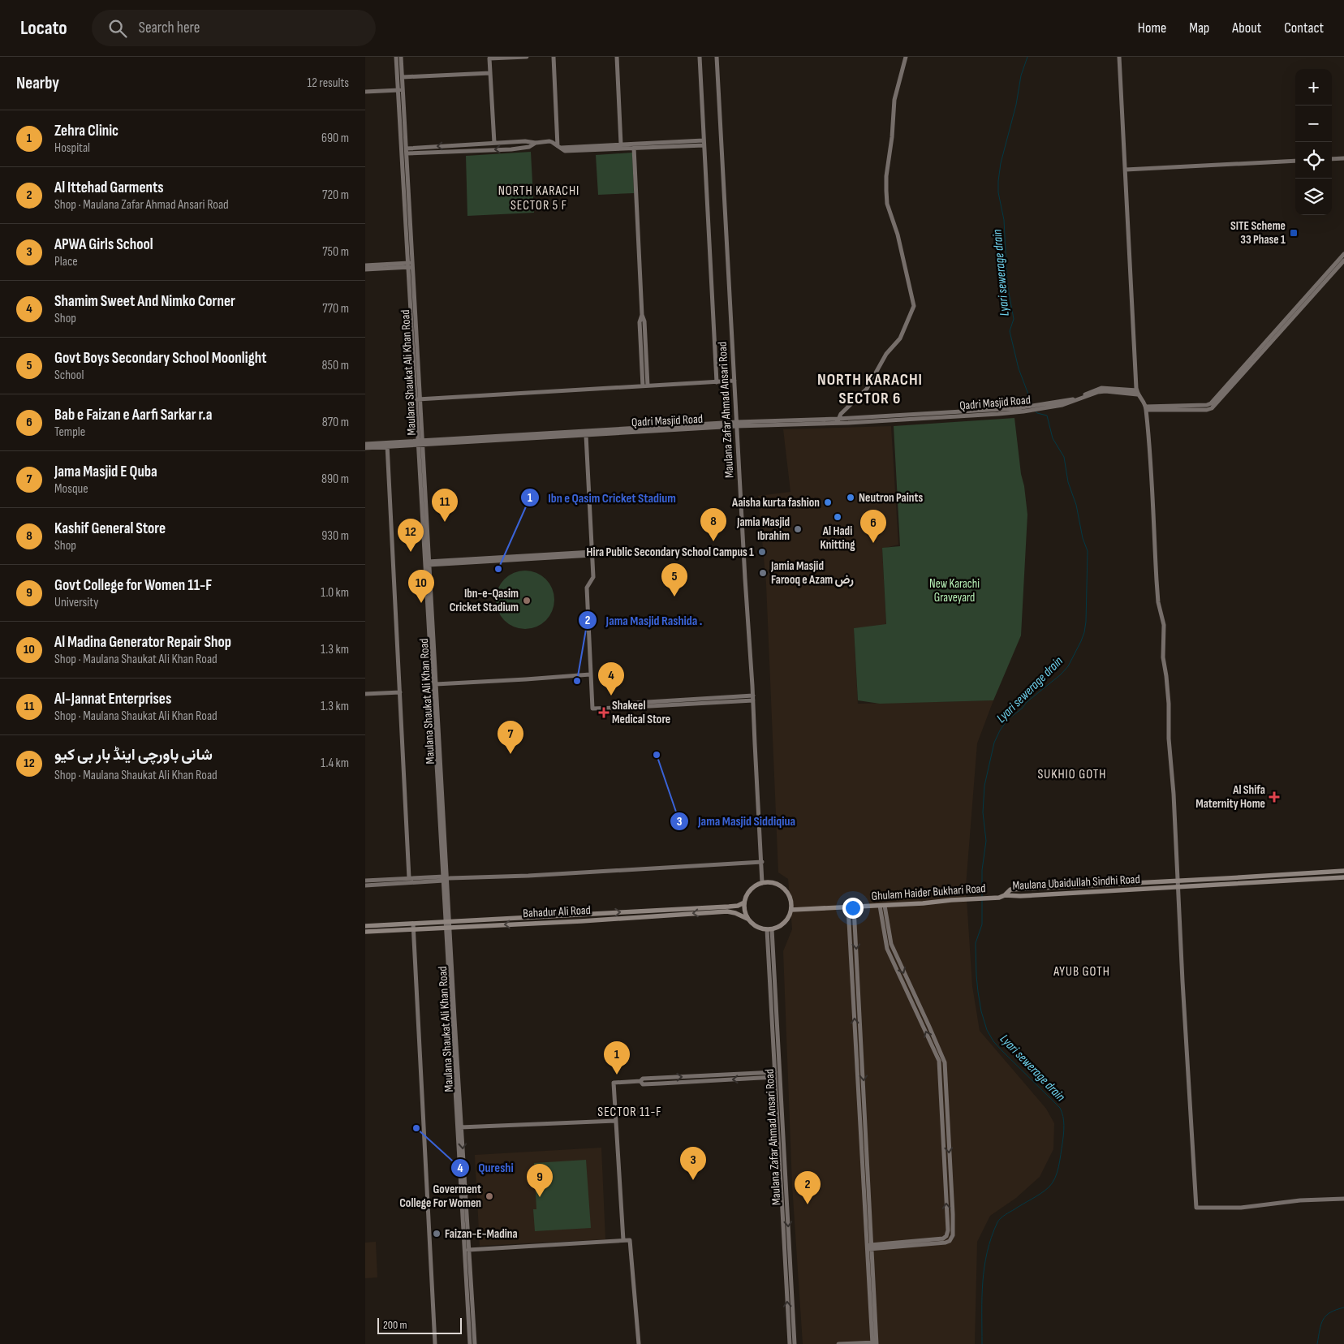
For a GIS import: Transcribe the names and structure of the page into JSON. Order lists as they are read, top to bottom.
{
  "streets": {
    "main road": ["Maulana Ubaidullah Sindhi Road", "Ghulam Haider Bukhari Road", "Bahadur Ali Road"],
    "street": ["Maulana Shaukat Ali Khan Road", "Qadri Masjid Road", "Maulana Zafar Ahmad Ansari Road"]
  },
  "crossings": [
    ["Maulana Shaukat Ali Khan Road", "Qadri Masjid Road"],
    ["Maulana Shaukat Ali Khan Road", "Bahadur Ali Road"],
    ["Qadri Masjid Road", "Maulana Zafar Ahmad Ansari Road"],
    ["Maulana Zafar Ahmad Ansari Road", "Ghulam Haider Bukhari Road"],
    ["Maulana Zafar Ahmad Ansari Road", "Bahadur Ali Road"],
    ["Maulana Ubaidullah Sindhi Road", "Ghulam Haider Bukhari Road"],
    ["Ghulam Haider Bukhari Road", "Bahadur Ali Road"]
  ],
  "districts": [
    "NORTH KARACHI SECTOR 5 F",
    "NORTH KARACHI SECTOR 6",
    "SUKHIO GOTH",
    "AYUB GOTH",
    "SECTOR 11-F"
  ],
  "water": ["Lyari sewerage drain"],
  "parks": ["New Karachi Graveyard"],
  "places": {
    "transit": ["SITE Scheme 33 Phase 1"],
    "other": [
      "Neutron Paints",
      "Aaisha kurta fashion",
      "Al Hadi Knitting",
      "Jamia Masjid Ibrahim",
      "Hira Public Secondary School Campus 1",
      "Ibn e Qasim Cricket Stadium",
      "Jamia Masjid Farooq e Azam رض",
      "Ibn-e-Qasim Cricket Stadium",
      "Jama Masjid Rashida .",
      "Jama Masjid Siddiqiua",
      "Qureshi",
      "Goverment College For Women",
      "Faizan-E-Madina"
    ],
    "health": ["Shakeel Medical Store", "Al Shifa Maternity Home"]
  },
  "scale_bar": "200 m",
  "page": {
    "header": "Locato",
    "search": "Search here",
    "nav": [
      "Home",
      "Map",
      "About",
      "Contact"
    ],
    "heading": ["Nearby", "12 results"],
    "map_buttons": ["+", "−"],
    "list": [
      {
        "mark": "1",
        "name": "Zehra Clinic",
        "note": "Hospital",
        "value": "690 m"
      },
      {
        "mark": "2",
        "name": "Al Ittehad Garments",
        "note": "Shop · Maulana Zafar Ahmad Ansari Road",
        "value": "720 m"
      },
      {
        "mark": "3",
        "name": "APWA Girls School",
        "note": "Place",
        "value": "750 m"
      },
      {
        "mark": "4",
        "name": "Shamim Sweet And Nimko Corner",
        "note": "Shop",
        "value": "770 m"
      },
      {
        "mark": "5",
        "name": "Govt Boys Secondary School Moonlight",
        "note": "School",
        "value": "850 m"
      },
      {
        "mark": "6",
        "name": "Bab e Faizan e Aarfi Sarkar r.a",
        "note": "Temple",
        "value": "870 m"
      },
      {
        "mark": "7",
        "name": "Jama Masjid E Quba",
        "note": "Mosque",
        "value": "890 m"
      },
      {
        "mark": "8",
        "name": "Kashif General Store",
        "note": "Shop",
        "value": "930 m"
      },
      {
        "mark": "9",
        "name": "Govt College for Women 11-F",
        "note": "University",
        "value": "1.0 km"
      },
      {
        "mark": "10",
        "name": "Al Madina Generator Repair Shop",
        "note": "Shop · Maulana Shaukat Ali Khan Road",
        "value": "1.3 km"
      },
      {
        "mark": "11",
        "name": "Al-Jannat Enterprises",
        "note": "Shop · Maulana Shaukat Ali Khan Road",
        "value": "1.3 km"
      },
      {
        "mark": "12",
        "name": "شانی باورچی اینڈ بار بی کیو",
        "note": "Shop · Maulana Shaukat Ali Khan Road",
        "value": "1.4 km"
      }
    ],
    "pins": [
      "11",
      "8",
      "6",
      "12",
      "5",
      "10",
      "4",
      "7",
      "1",
      "3",
      "9",
      "2"
    ],
    "scale": "200 m"
  }
}
